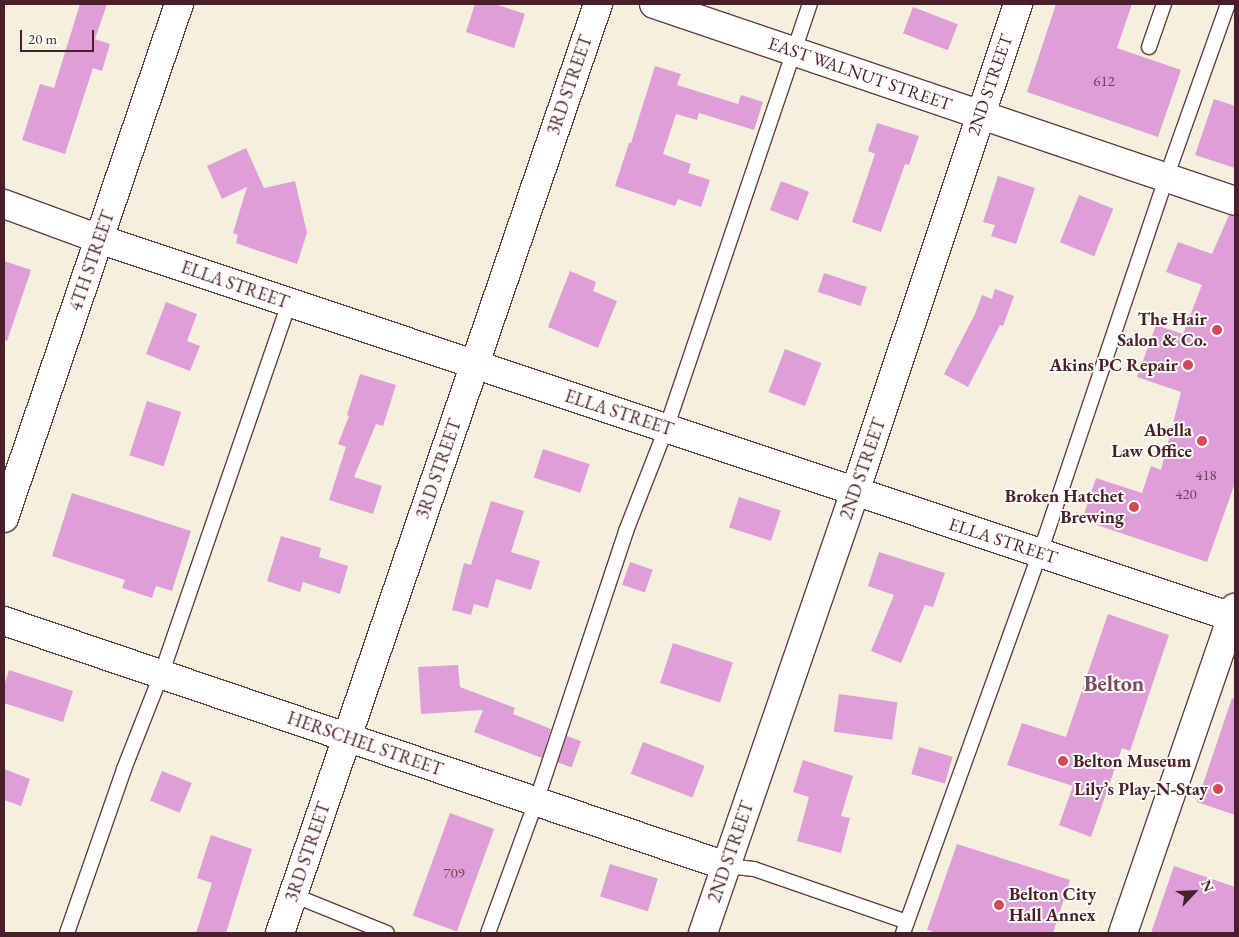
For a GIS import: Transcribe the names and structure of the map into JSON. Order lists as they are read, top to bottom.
{
  "streets": {
    "street": [
      "EAST WALNUT STREET",
      "3RD STREET",
      "2ND STREET",
      "4TH STREET",
      "ELLA STREET",
      "HERSCHEL STREET"
    ]
  },
  "crossings": [
    ["EAST WALNUT STREET", "2ND STREET"],
    ["3RD STREET", "ELLA STREET"],
    ["3RD STREET", "HERSCHEL STREET"],
    ["2ND STREET", "ELLA STREET"],
    ["2ND STREET", "HERSCHEL STREET"],
    ["4TH STREET", "ELLA STREET"]
  ],
  "districts": ["Belton"],
  "places": [
    "The Hair Salon & Co.",
    "Akins PC Repair",
    "Abella Law Office",
    "Broken Hatchet Brewing",
    "Belton Museum",
    "Lily’s Play-N-Stay",
    "Belton City Hall Annex"
  ],
  "house_numbers": [
    "612",
    "418",
    "420",
    "709"
  ],
  "scale_bar": "20 m",
  "north": "top right"
}
